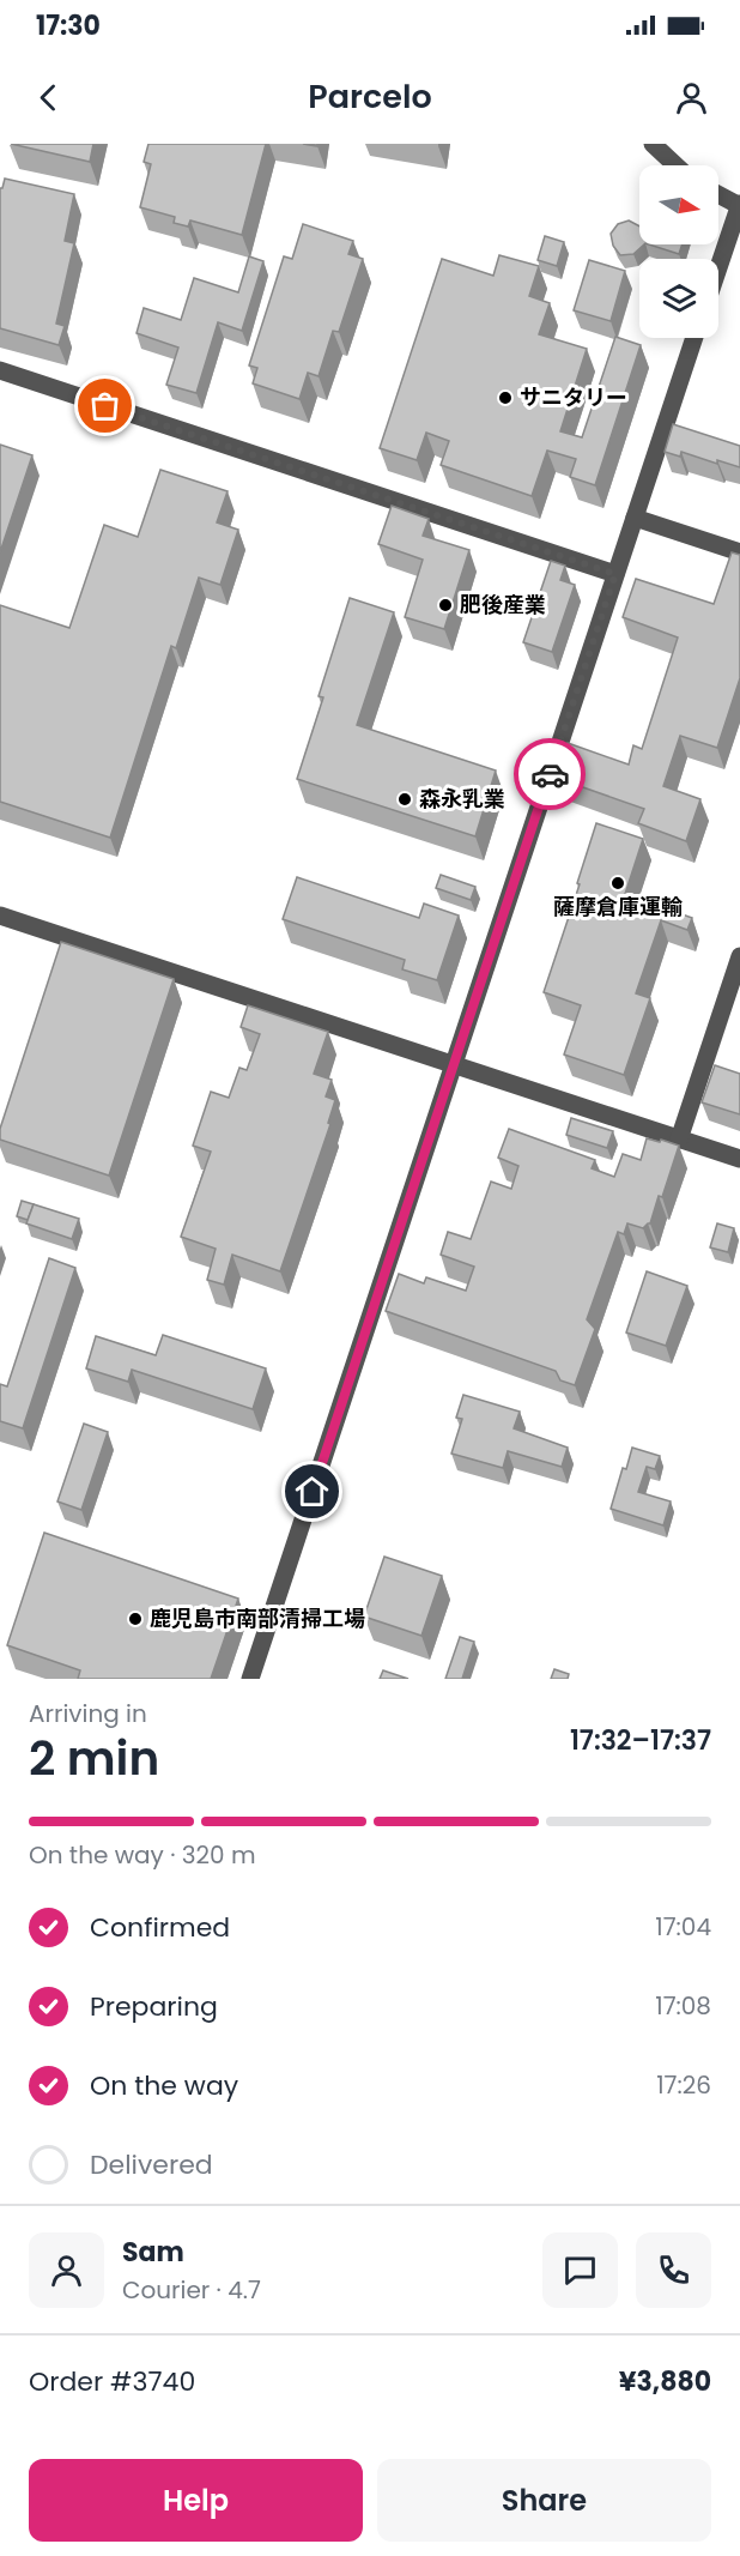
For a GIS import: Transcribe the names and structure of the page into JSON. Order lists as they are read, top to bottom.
{
  "places": [
    "サニタリー",
    "肥後産業",
    "森永乳業",
    "薩摩倉庫運輸",
    "鹿児島市南部清掃工場"
  ],
  "north": "right",
  "page": {
    "status": "17:30",
    "header": "Parcelo",
    "heading": ["2 min", "Arriving in", "17:32–17:37"],
    "panel": [
      "Sam",
      "Courier · 4.7",
      "Order #3740",
      "¥3,880"
    ],
    "bar": "On the way · 320 m",
    "list": [
      ["Confirmed", "17:04"],
      ["Preparing", "17:08"],
      ["On the way", "17:26"],
      "Delivered"
    ],
    "buttons": ["Help", "Share"]
  }
}
